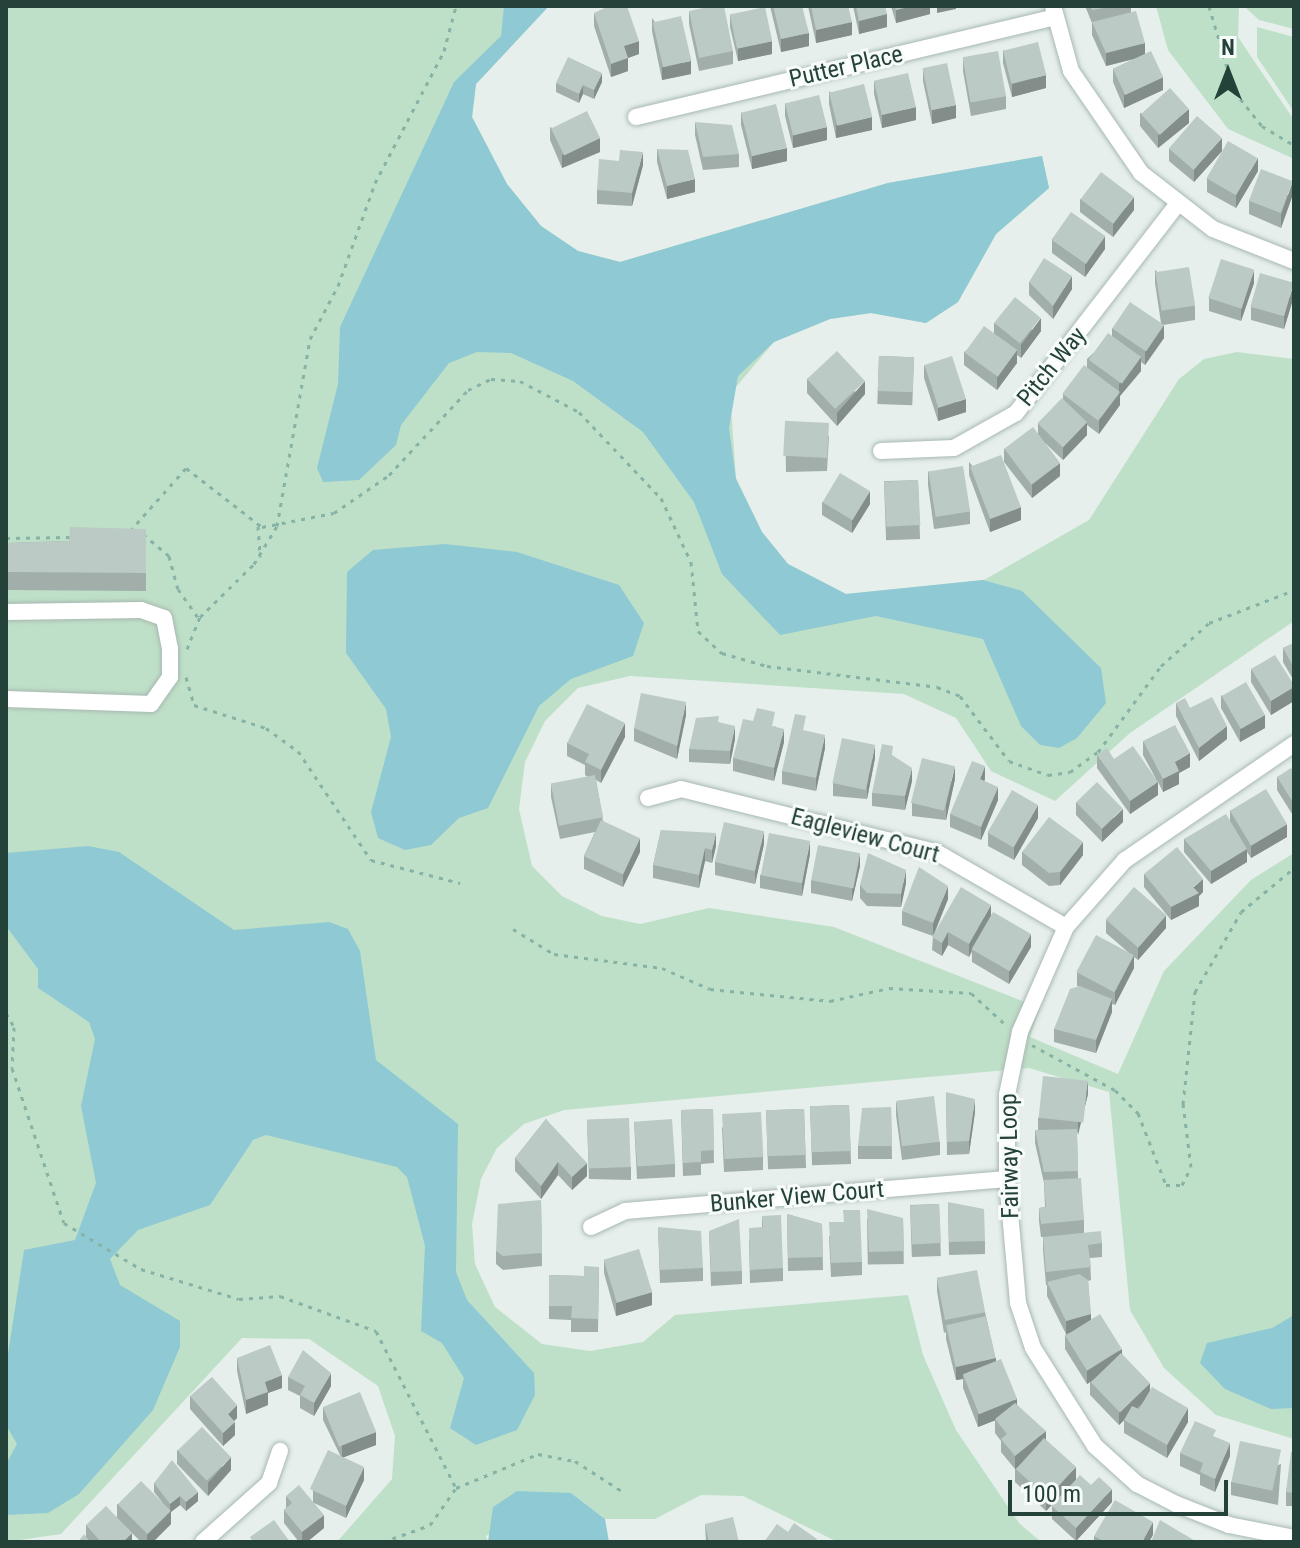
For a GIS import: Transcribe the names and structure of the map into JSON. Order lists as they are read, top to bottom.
{
  "streets": {
    "street": [
      "Putter Place",
      "Pitch Way",
      "Eagleview Court",
      "Fairway Loop",
      "Bunker View Court"
    ]
  },
  "crossings": [
    ["Eagleview Court", "Fairway Loop"],
    ["Fairway Loop", "Bunker View Court"]
  ],
  "scale_bar": "100 m",
  "north": "top"
}
